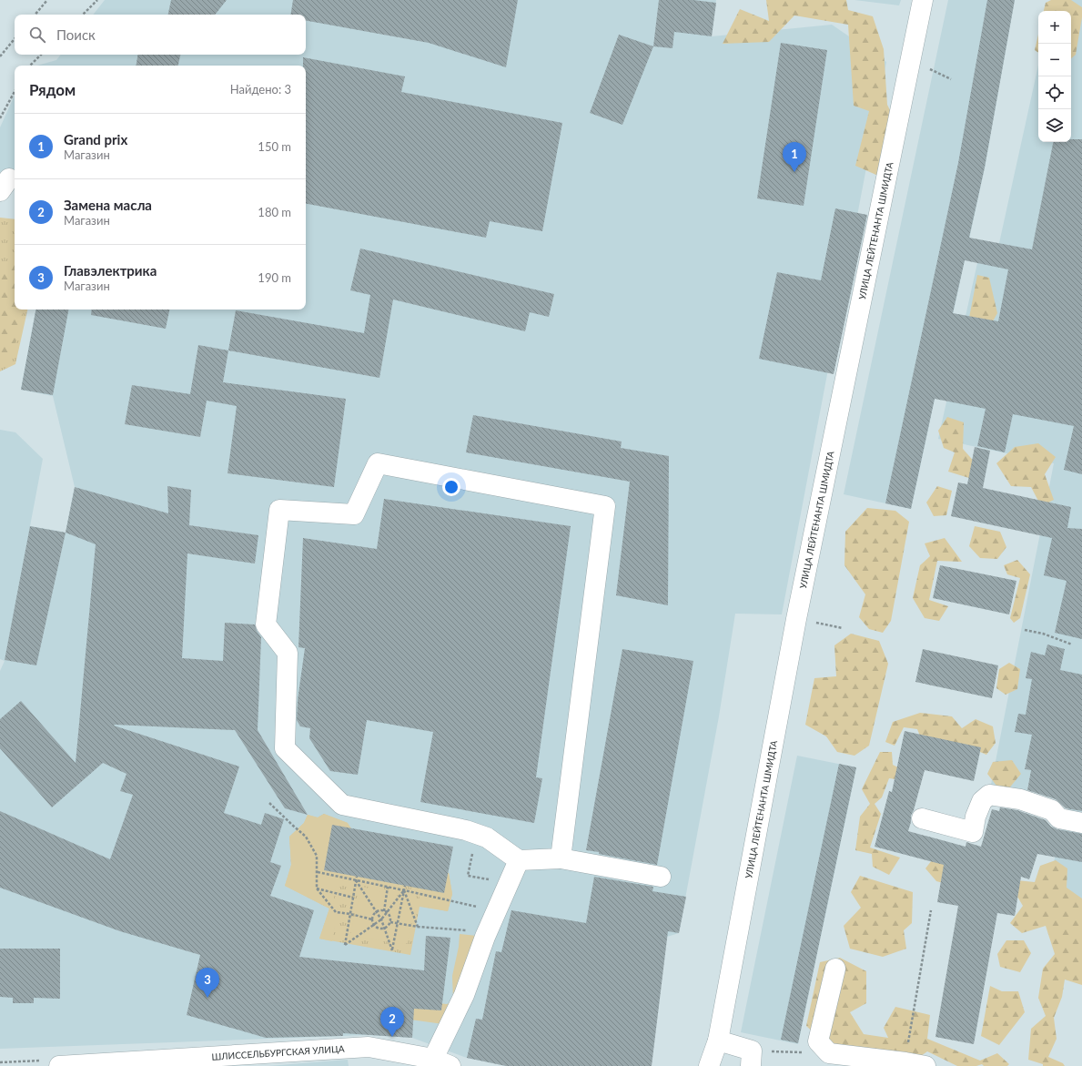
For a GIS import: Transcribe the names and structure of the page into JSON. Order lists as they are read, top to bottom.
{
  "streets": {
    "street": ["УЛИЦА ЛЕЙТЕНАНТА ШМИДТА", "ШЛИССЕЛЬБУРГСКАЯ УЛИЦА"]
  },
  "page": {
    "map_buttons": ["+", "−"],
    "search": "Поиск",
    "heading": ["Рядом", "Найдено: 3"],
    "list": [
      {
        "mark": "1",
        "name": "Grand prix",
        "note": "Магазин",
        "value": "150 m"
      },
      {
        "mark": "2",
        "name": "Замена масла",
        "note": "Магазин",
        "value": "180 m"
      },
      {
        "mark": "3",
        "name": "Главэлектрика",
        "note": "Магазин",
        "value": "190 m"
      }
    ],
    "pins": ["1", "3", "2"]
  }
}
